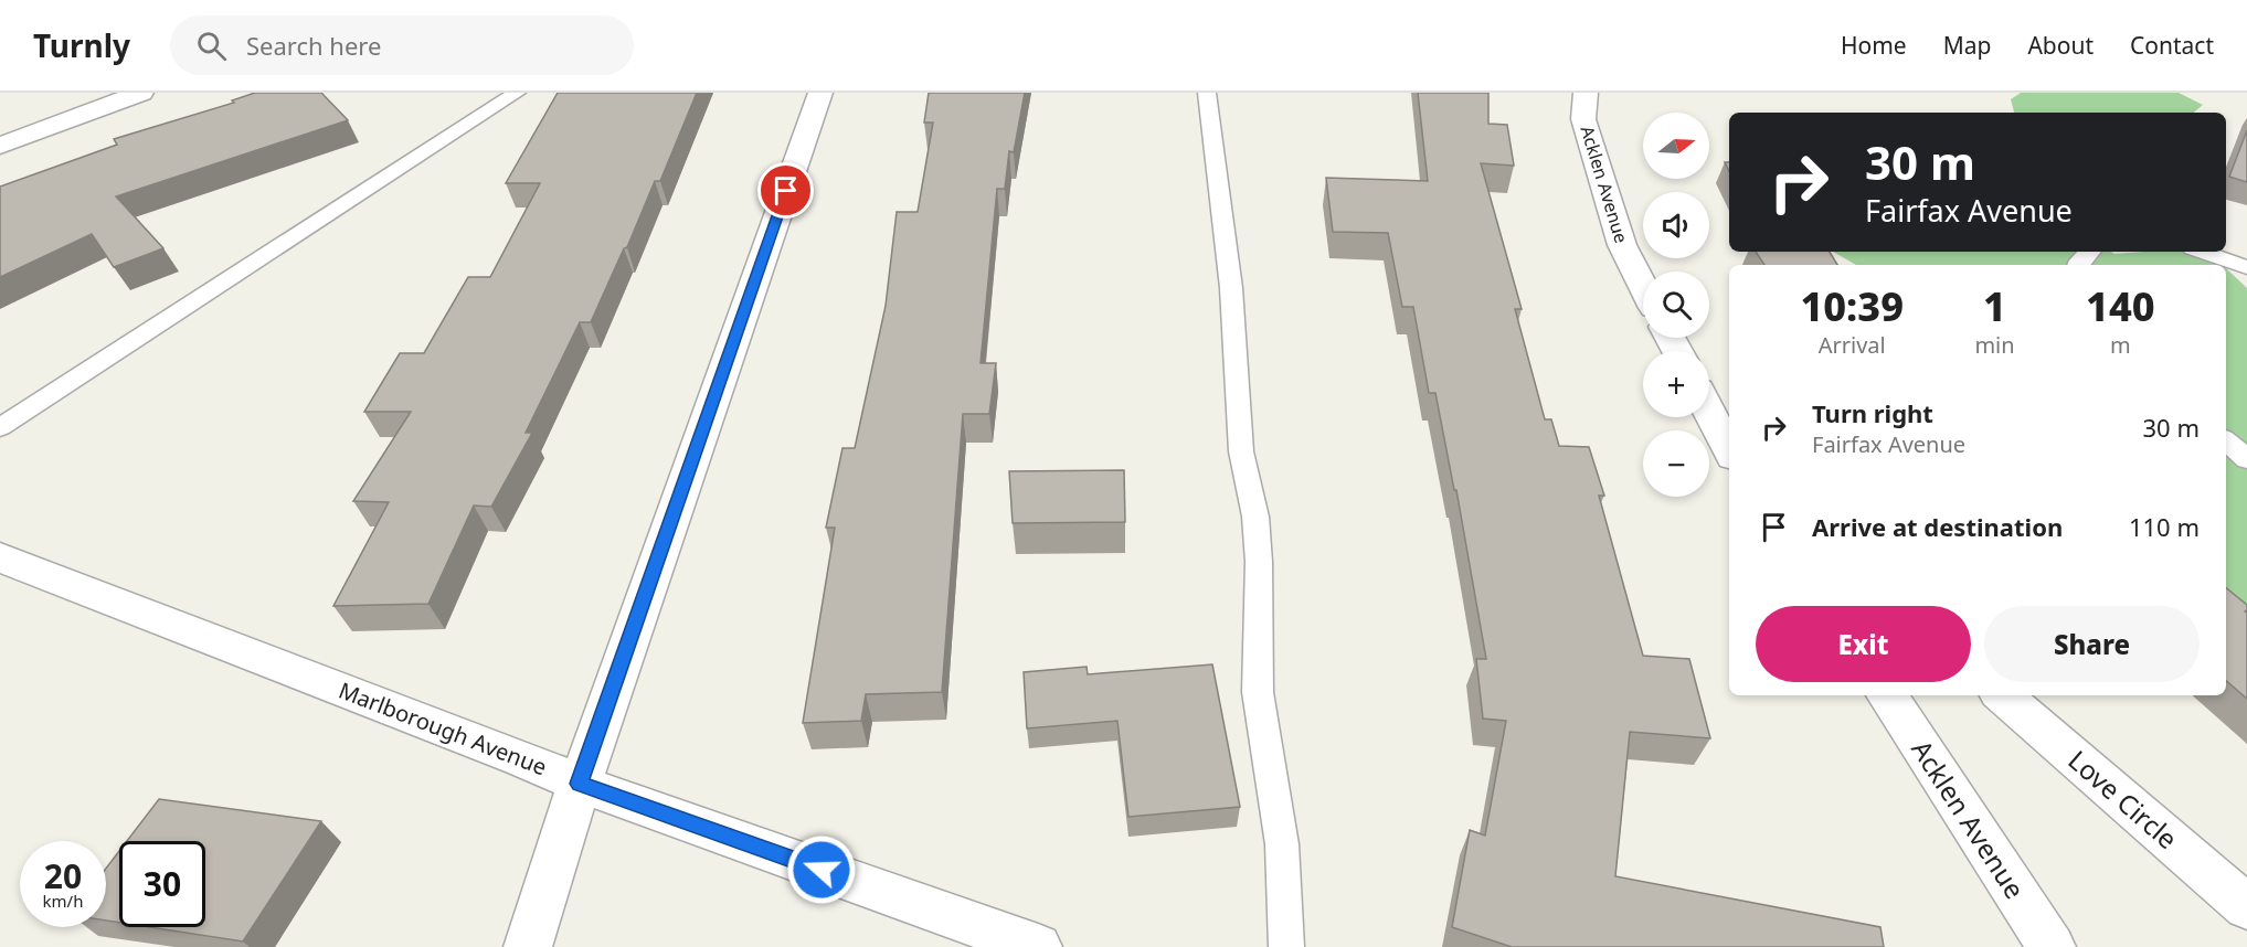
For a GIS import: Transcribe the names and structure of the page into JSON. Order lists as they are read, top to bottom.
{
  "streets": {
    "street": ["Acklen Avenue", "Marlborough Avenue", "Love Circle"]
  },
  "north": "right",
  "page": {
    "header": "Turnly",
    "search": "Search here",
    "nav": [
      "Home",
      "Map",
      "About",
      "Contact"
    ],
    "map_buttons": ["+", "−"],
    "turn": ["30 m", "Fairfax Avenue"],
    "eta": [
      "10:39",
      "Arrival",
      "1",
      "min",
      "140",
      "m"
    ],
    "list": [
      {
        "name": "Turn right",
        "note": "Fairfax Avenue",
        "value": "30 m"
      },
      {
        "name": "Arrive at destination",
        "value": "110 m"
      }
    ],
    "buttons": ["Exit", "Share"],
    "speed": "20 km/h",
    "limit": "30"
  }
}
